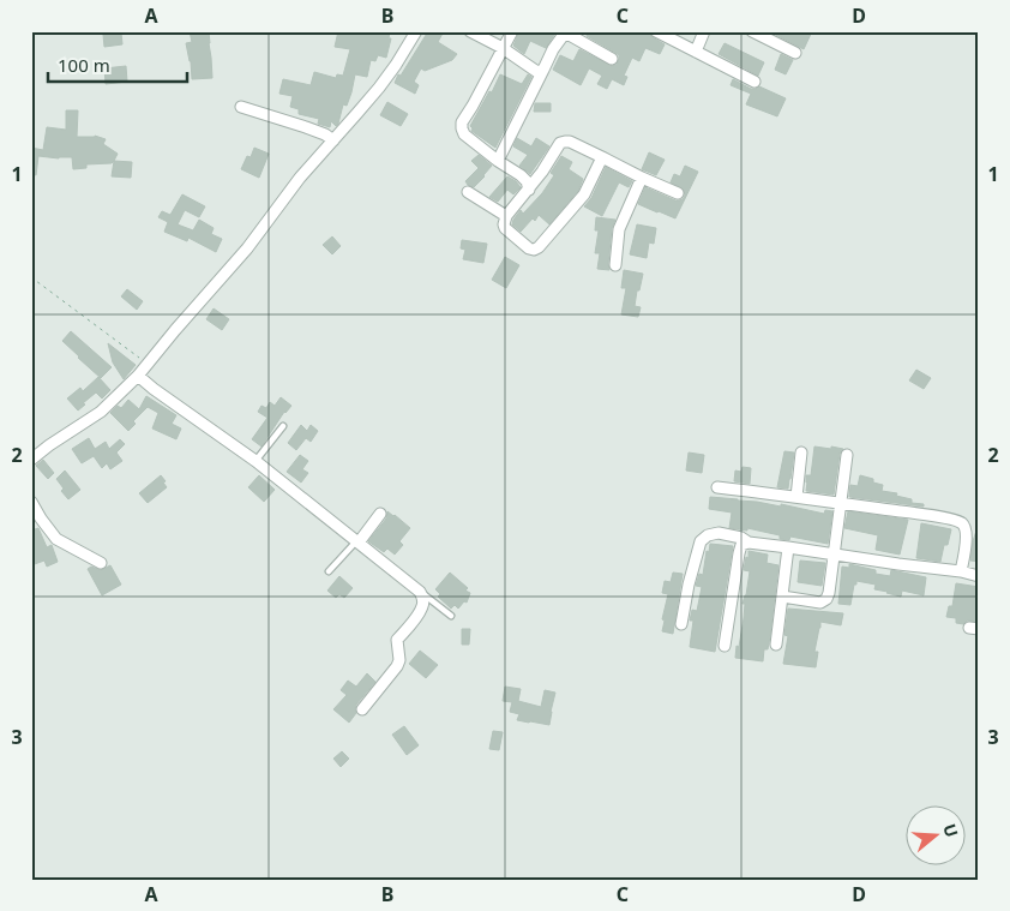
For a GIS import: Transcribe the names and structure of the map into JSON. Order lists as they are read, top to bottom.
{
  "scale_bar": "100 m",
  "north": "right",
  "grid": {
    "columns": [
      "A",
      "B",
      "C",
      "D"
    ],
    "rows": ["1", "2", "3"]
  }
}
